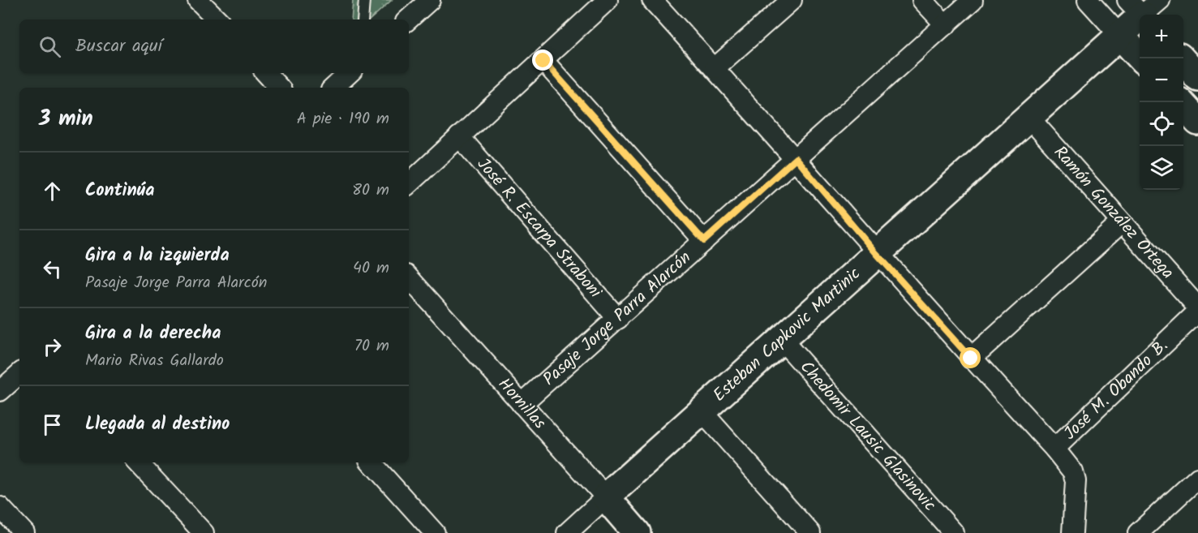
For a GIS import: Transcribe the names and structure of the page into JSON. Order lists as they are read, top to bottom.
{
  "streets": {
    "street": [
      "Ramón González Ortega",
      "José R. Escarpa Straboni",
      "Pasaje Jorge Parra Alarcón",
      "Esteban Capkovic Martinic",
      "José M. Obando B.",
      "Hornillas",
      "Chedomir Lausic Glasinovic"
    ]
  },
  "crossings": [
    ["Ramón González Ortega", "Esteban Capkovic Martinic"],
    ["José R. Escarpa Straboni", "Pasaje Jorge Parra Alarcón"],
    ["Pasaje Jorge Parra Alarcón", "Hornillas"],
    ["Esteban Capkovic Martinic", "Hornillas"],
    ["Esteban Capkovic Martinic", "Chedomir Lausic Glasinovic"]
  ],
  "page": {
    "map_buttons": ["+", "−"],
    "search": "Buscar aquí",
    "heading": ["3 min", "A pie · 190 m"],
    "list": [
      ["Continúa", "80 m"],
      ["Gira a la izquierda", "Pasaje Jorge Parra Alarcón", "40 m"],
      ["Gira a la derecha", "Mario Rivas Gallardo", "70 m"],
      "Llegada al destino"
    ]
  }
}
